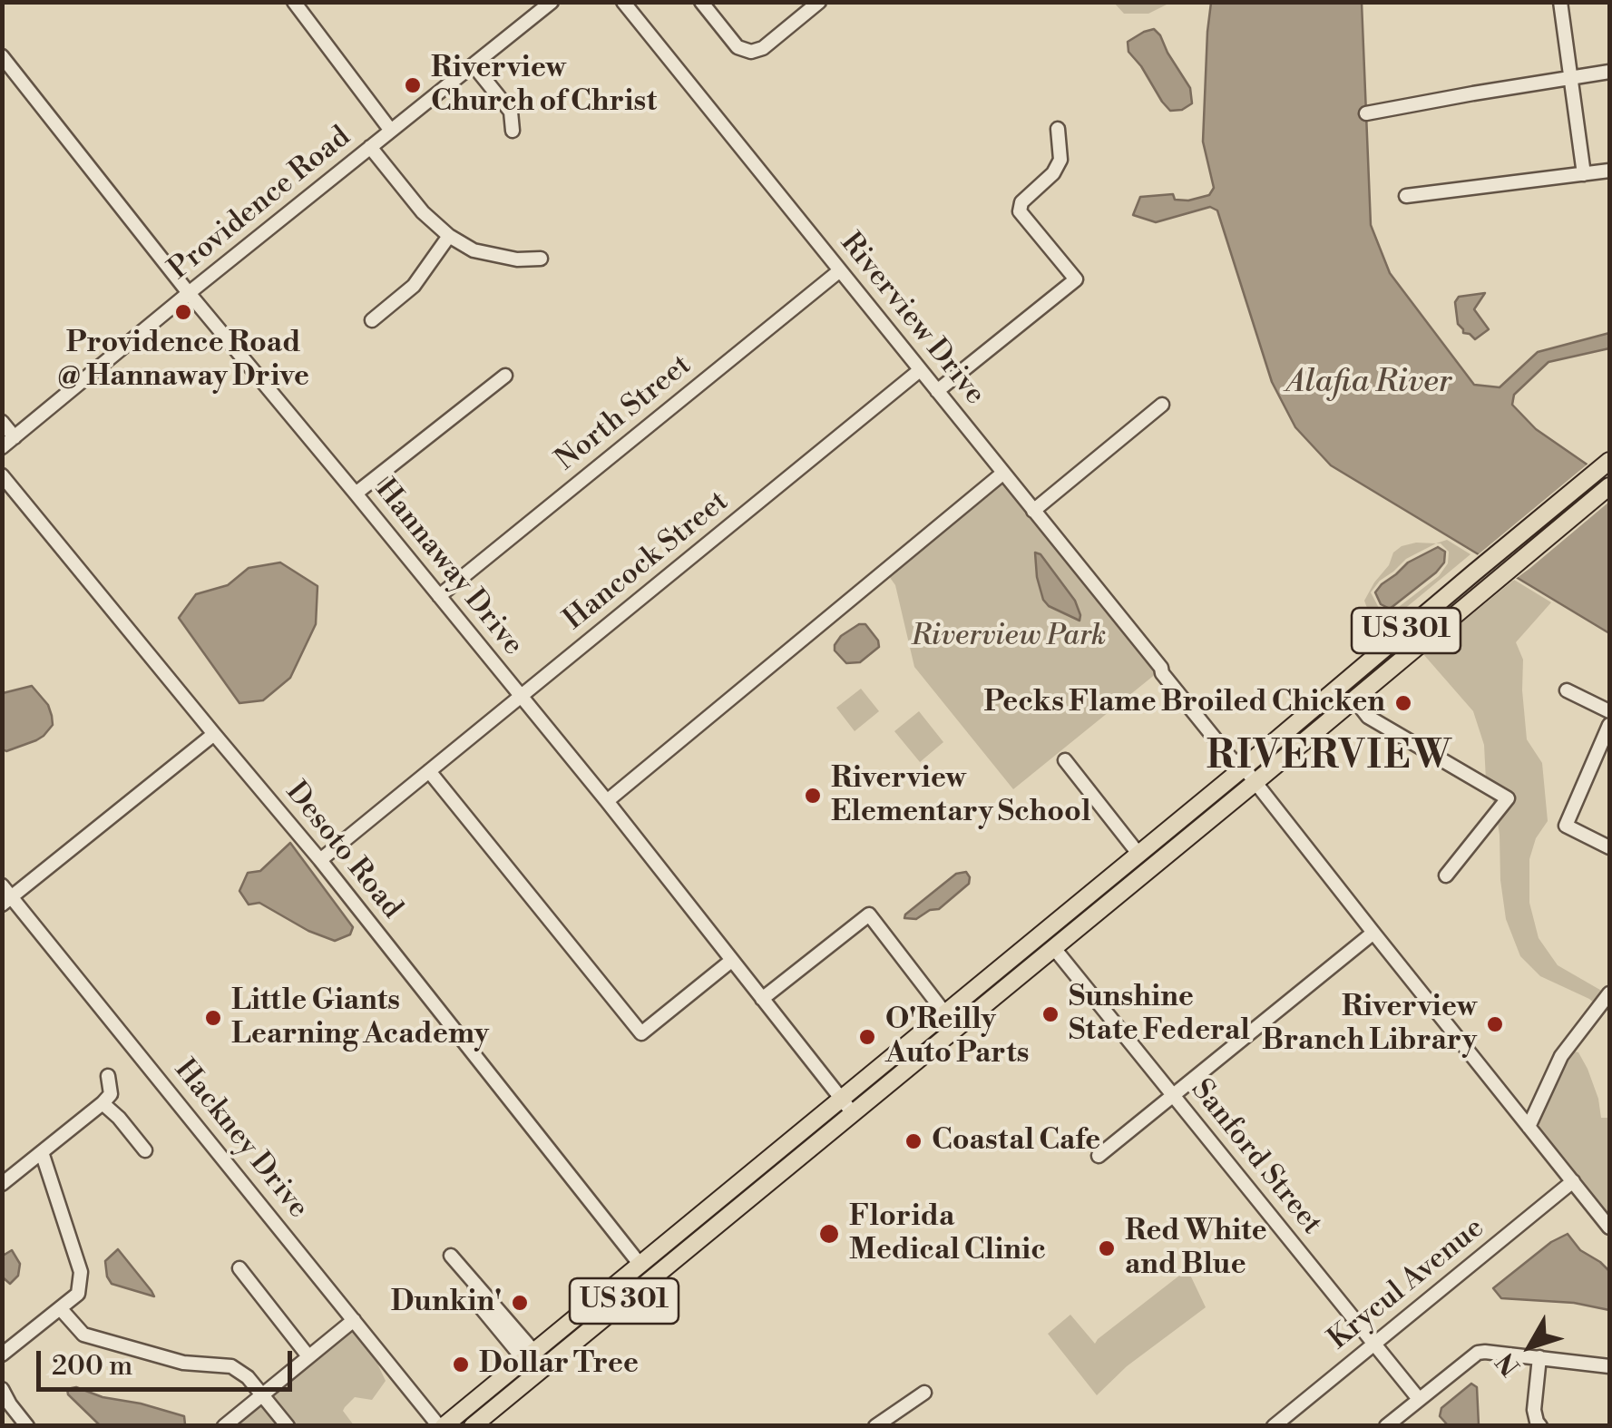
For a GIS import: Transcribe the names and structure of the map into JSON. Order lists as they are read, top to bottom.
{
  "streets": {
    "main road": ["US 301"],
    "street": [
      "Providence Road",
      "Riverview Drive",
      "North Street",
      "Hancock Street",
      "Hannaway Drive",
      "Desoto Road",
      "Hackney Drive",
      "Sanford Street",
      "Krycul Avenue"
    ]
  },
  "crossings": [
    ["Providence Road", "Hannaway Drive"],
    ["Riverview Drive", "North Street"],
    ["Riverview Drive", "Hancock Street"],
    ["Riverview Drive", "US 301"],
    ["Riverview Drive", "Krycul Avenue"],
    ["North Street", "Hannaway Drive"],
    ["Hancock Street", "Hannaway Drive"],
    ["Hancock Street", "Desoto Road"],
    ["Hannaway Drive", "US 301"],
    ["US 301", "Desoto Road"],
    ["US 301", "Hackney Drive"],
    ["US 301", "Sanford Street"],
    ["Sanford Street", "Krycul Avenue"]
  ],
  "districts": ["RIVERVIEW"],
  "water": ["Alafia River"],
  "parks": ["Riverview Park"],
  "places": [
    "Riverview Church of Christ",
    "Providence Road @ Hannaway Drive",
    "Pecks Flame Broiled Chicken",
    "Riverview Elementary School",
    "Sunshine State Federal",
    "Little Giants Learning Academy",
    "Riverview Branch Library",
    "O'Reilly Auto Parts",
    "Coastal Cafe",
    "Florida Medical Clinic",
    "Red White and Blue",
    "Dunkin'",
    "Dollar Tree"
  ],
  "scale_bar": "200 m",
  "north": "bottom left"
}
